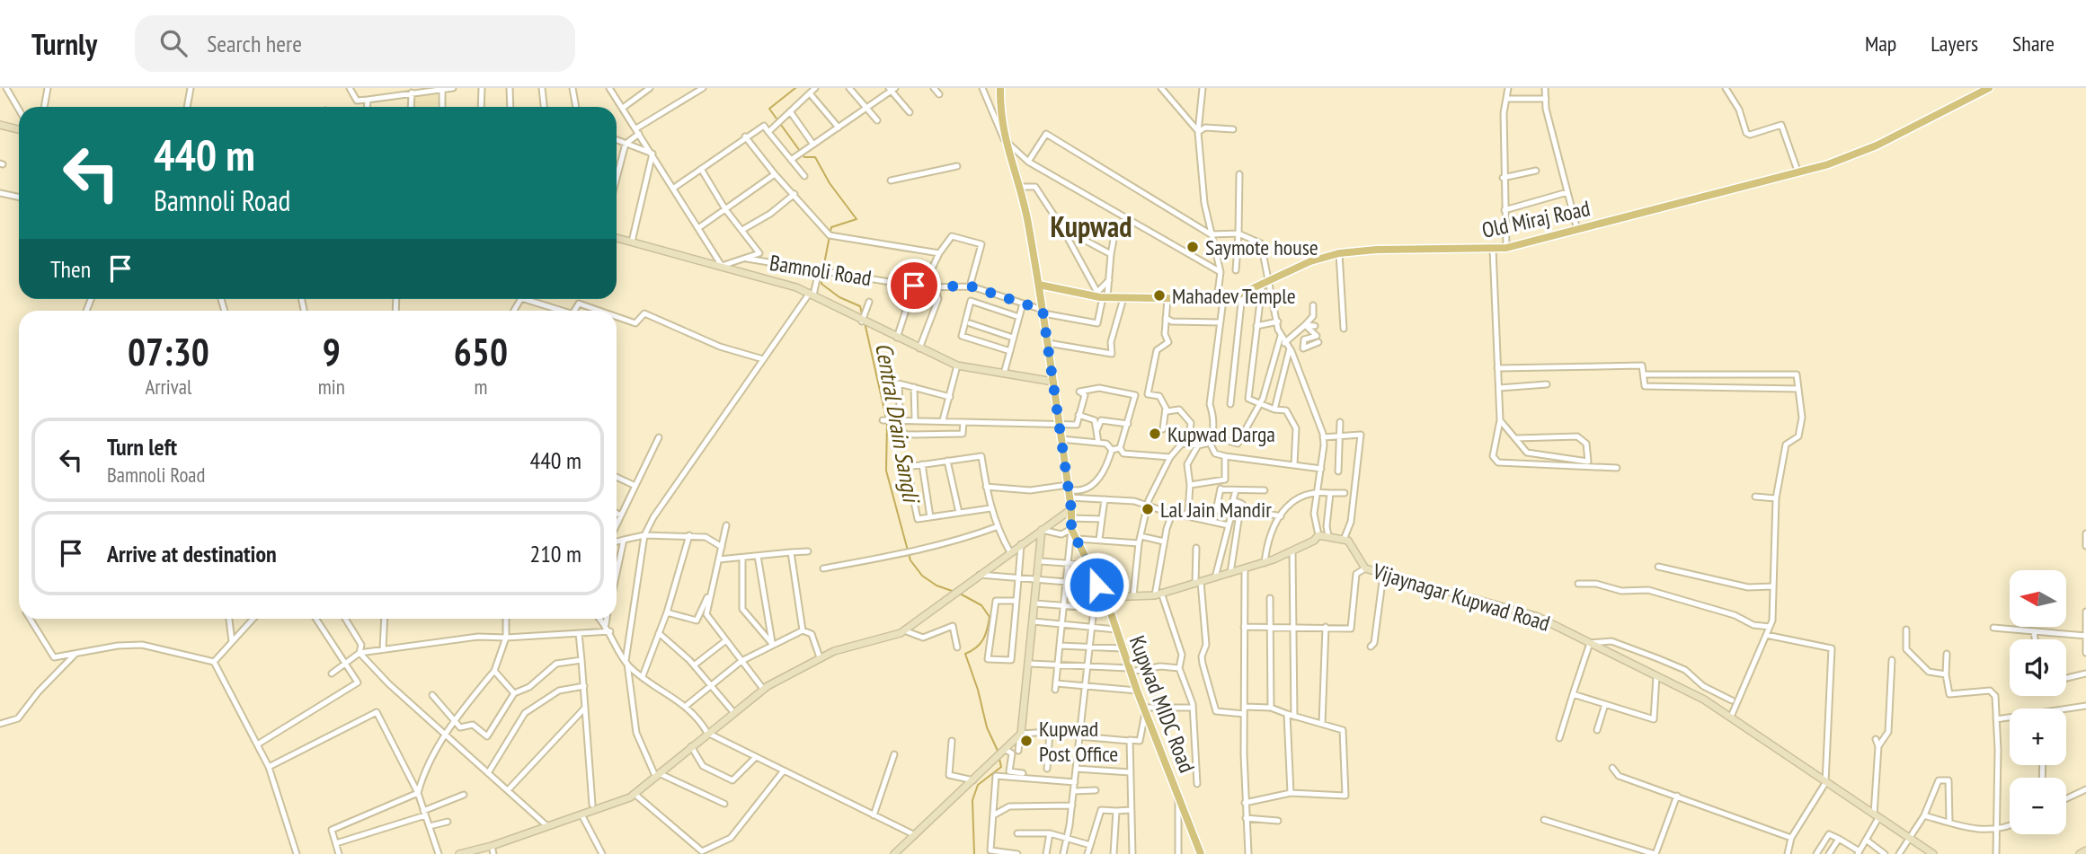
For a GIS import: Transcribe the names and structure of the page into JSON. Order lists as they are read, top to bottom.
{
  "streets": {
    "main road": ["Old Miraj Road", "Kupwad MIDC Road"],
    "street": ["Bamnoli Road", "Vijaynagar Kupwad Road"]
  },
  "crossings": [
    ["Old Miraj Road", "Bamnoli Road"]
  ],
  "districts": ["Kupwad"],
  "water": ["Central Drain Sangli"],
  "places": [
    "Saymote house",
    "Mahadev Temple",
    "Kupwad Darga",
    "Lal Jain Mandir",
    "Kupwad Post Office"
  ],
  "north": "left",
  "page": {
    "header": "Turnly",
    "search": "Search here",
    "nav": ["Map", "Layers", "Share"],
    "turn": ["440 m", "Bamnoli Road"],
    "then": "Then",
    "eta": [
      "07:30",
      "Arrival",
      "9",
      "min",
      "650",
      "m"
    ],
    "list": [
      {
        "name": "Turn left",
        "note": "Bamnoli Road",
        "value": "440 m"
      },
      {
        "name": "Arrive at destination",
        "value": "210 m"
      }
    ],
    "map_buttons": ["+", "−"]
  }
}
